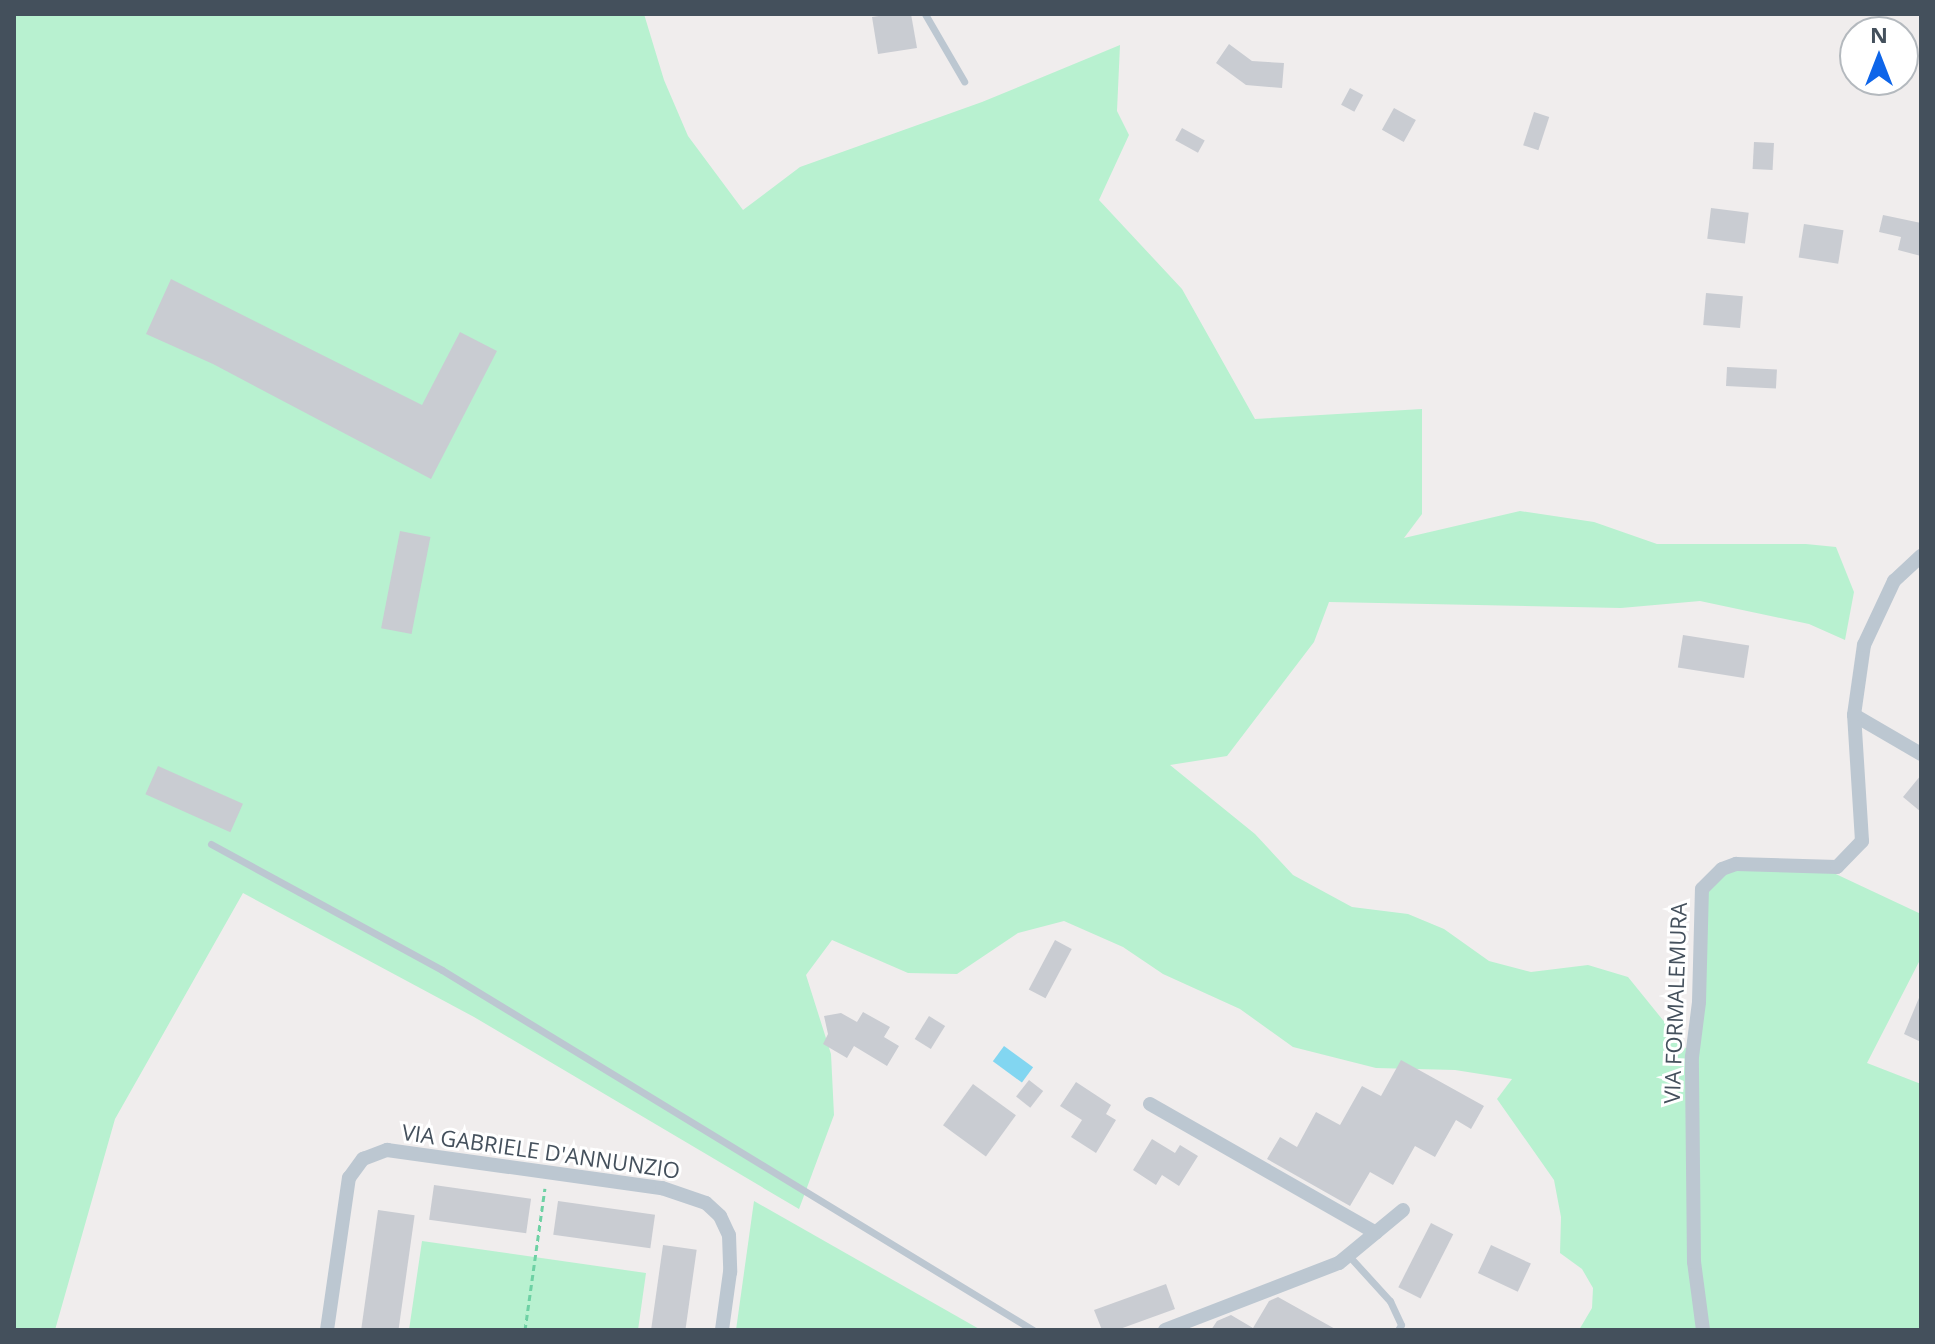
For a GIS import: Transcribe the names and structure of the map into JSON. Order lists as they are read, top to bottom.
{
  "streets": {
    "street": ["VIA FORMALEMURA", "VIA GABRIELE D'ANNUNZIO"]
  },
  "north": "top"
}
